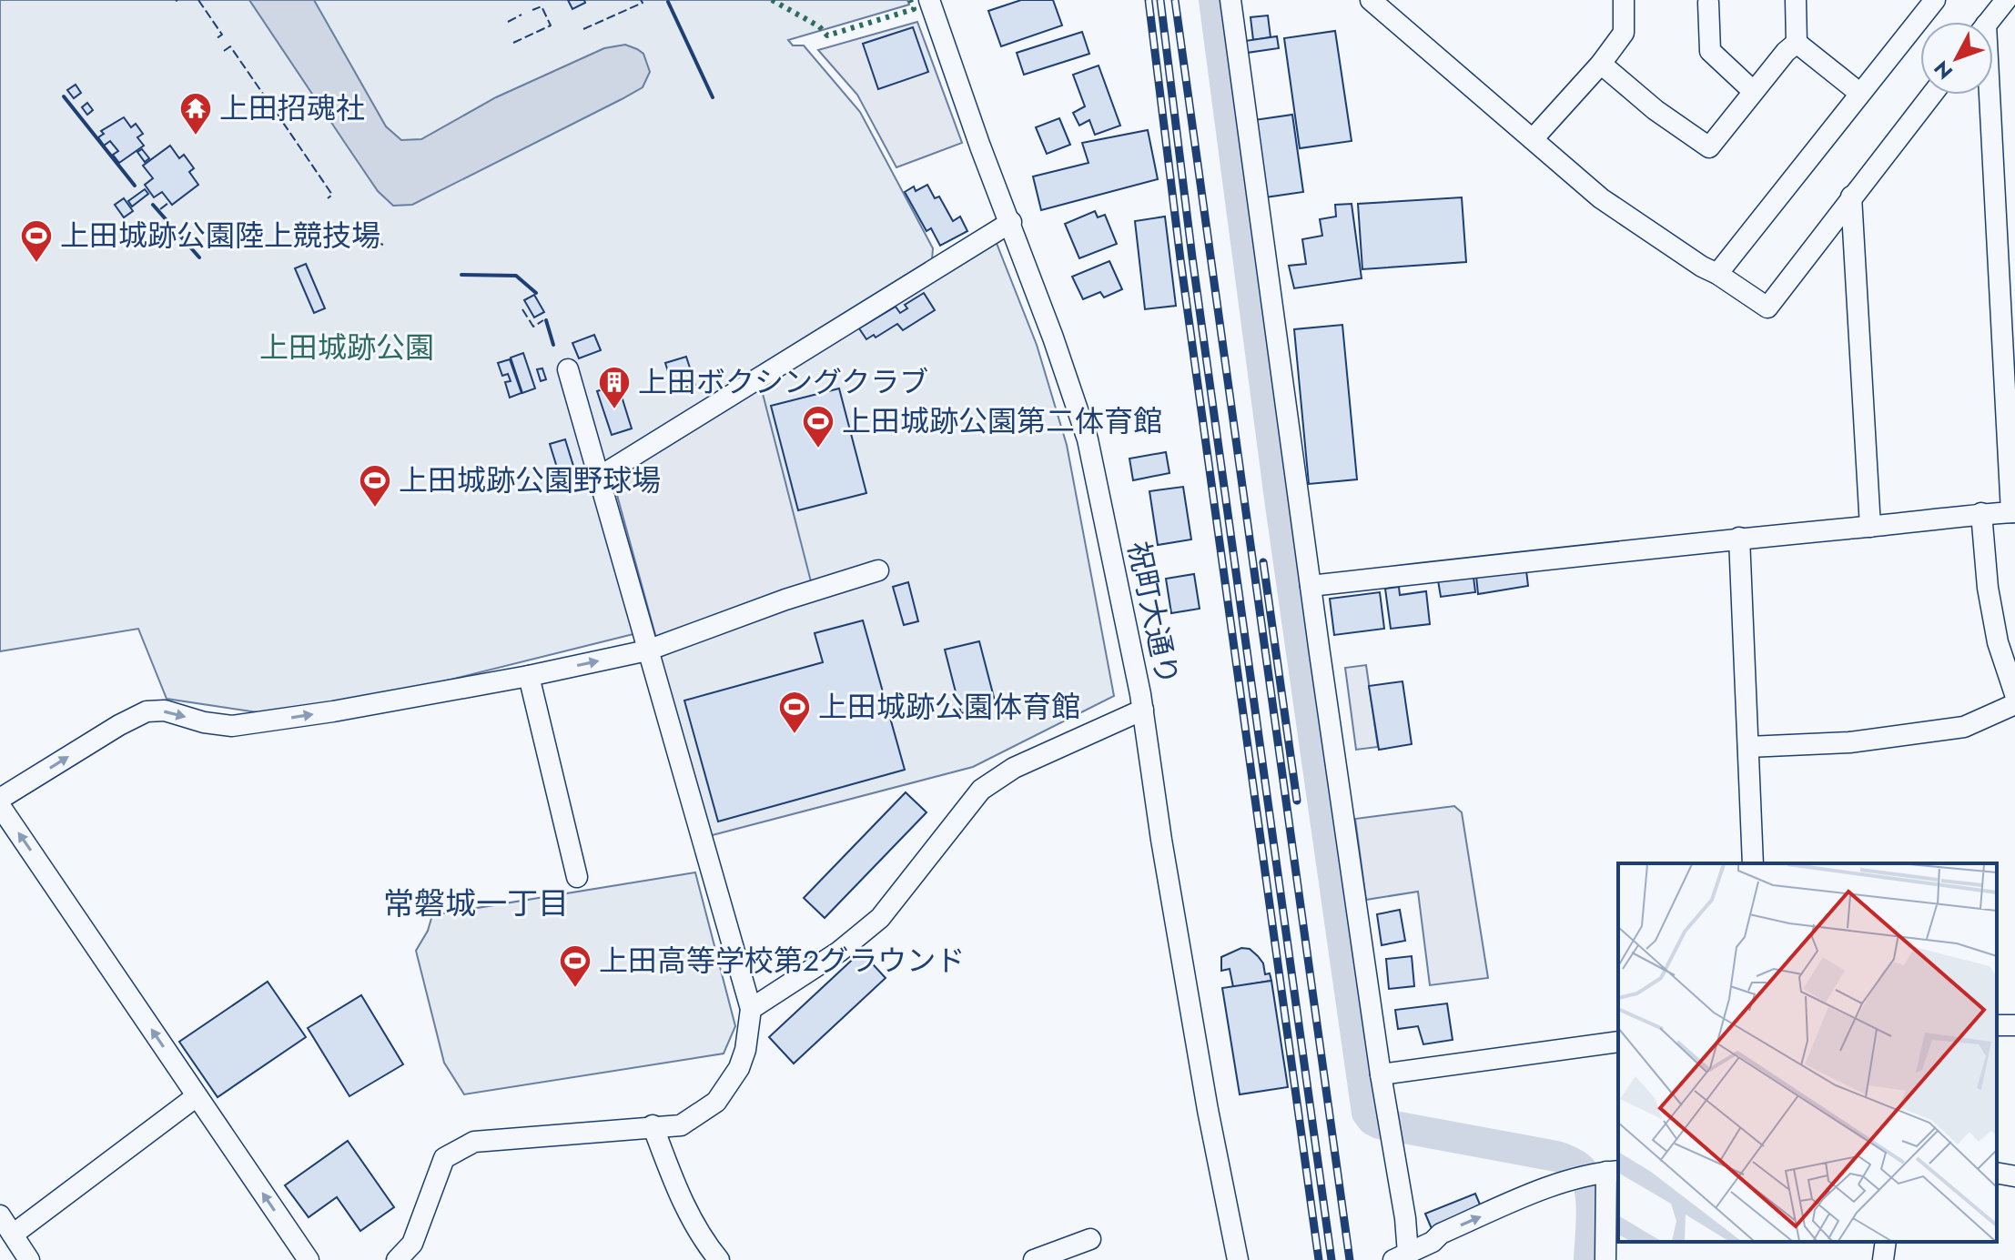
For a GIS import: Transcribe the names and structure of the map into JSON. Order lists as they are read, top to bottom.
{
  "streets": {
    "street": ["祝町大通り"]
  },
  "districts": ["常磐城一丁目"],
  "parks": ["上田城跡公園"],
  "places": {
    "temple": ["上田招魂社"],
    "sports": [
      "上田城跡公園陸上競技場",
      "上田城跡公園第二体育館",
      "上田城跡公園野球場",
      "上田城跡公園体育館",
      "上田高等学校第2グラウンド"
    ],
    "building": ["上田ボクシングクラブ"]
  },
  "north": "bottom left"
}
